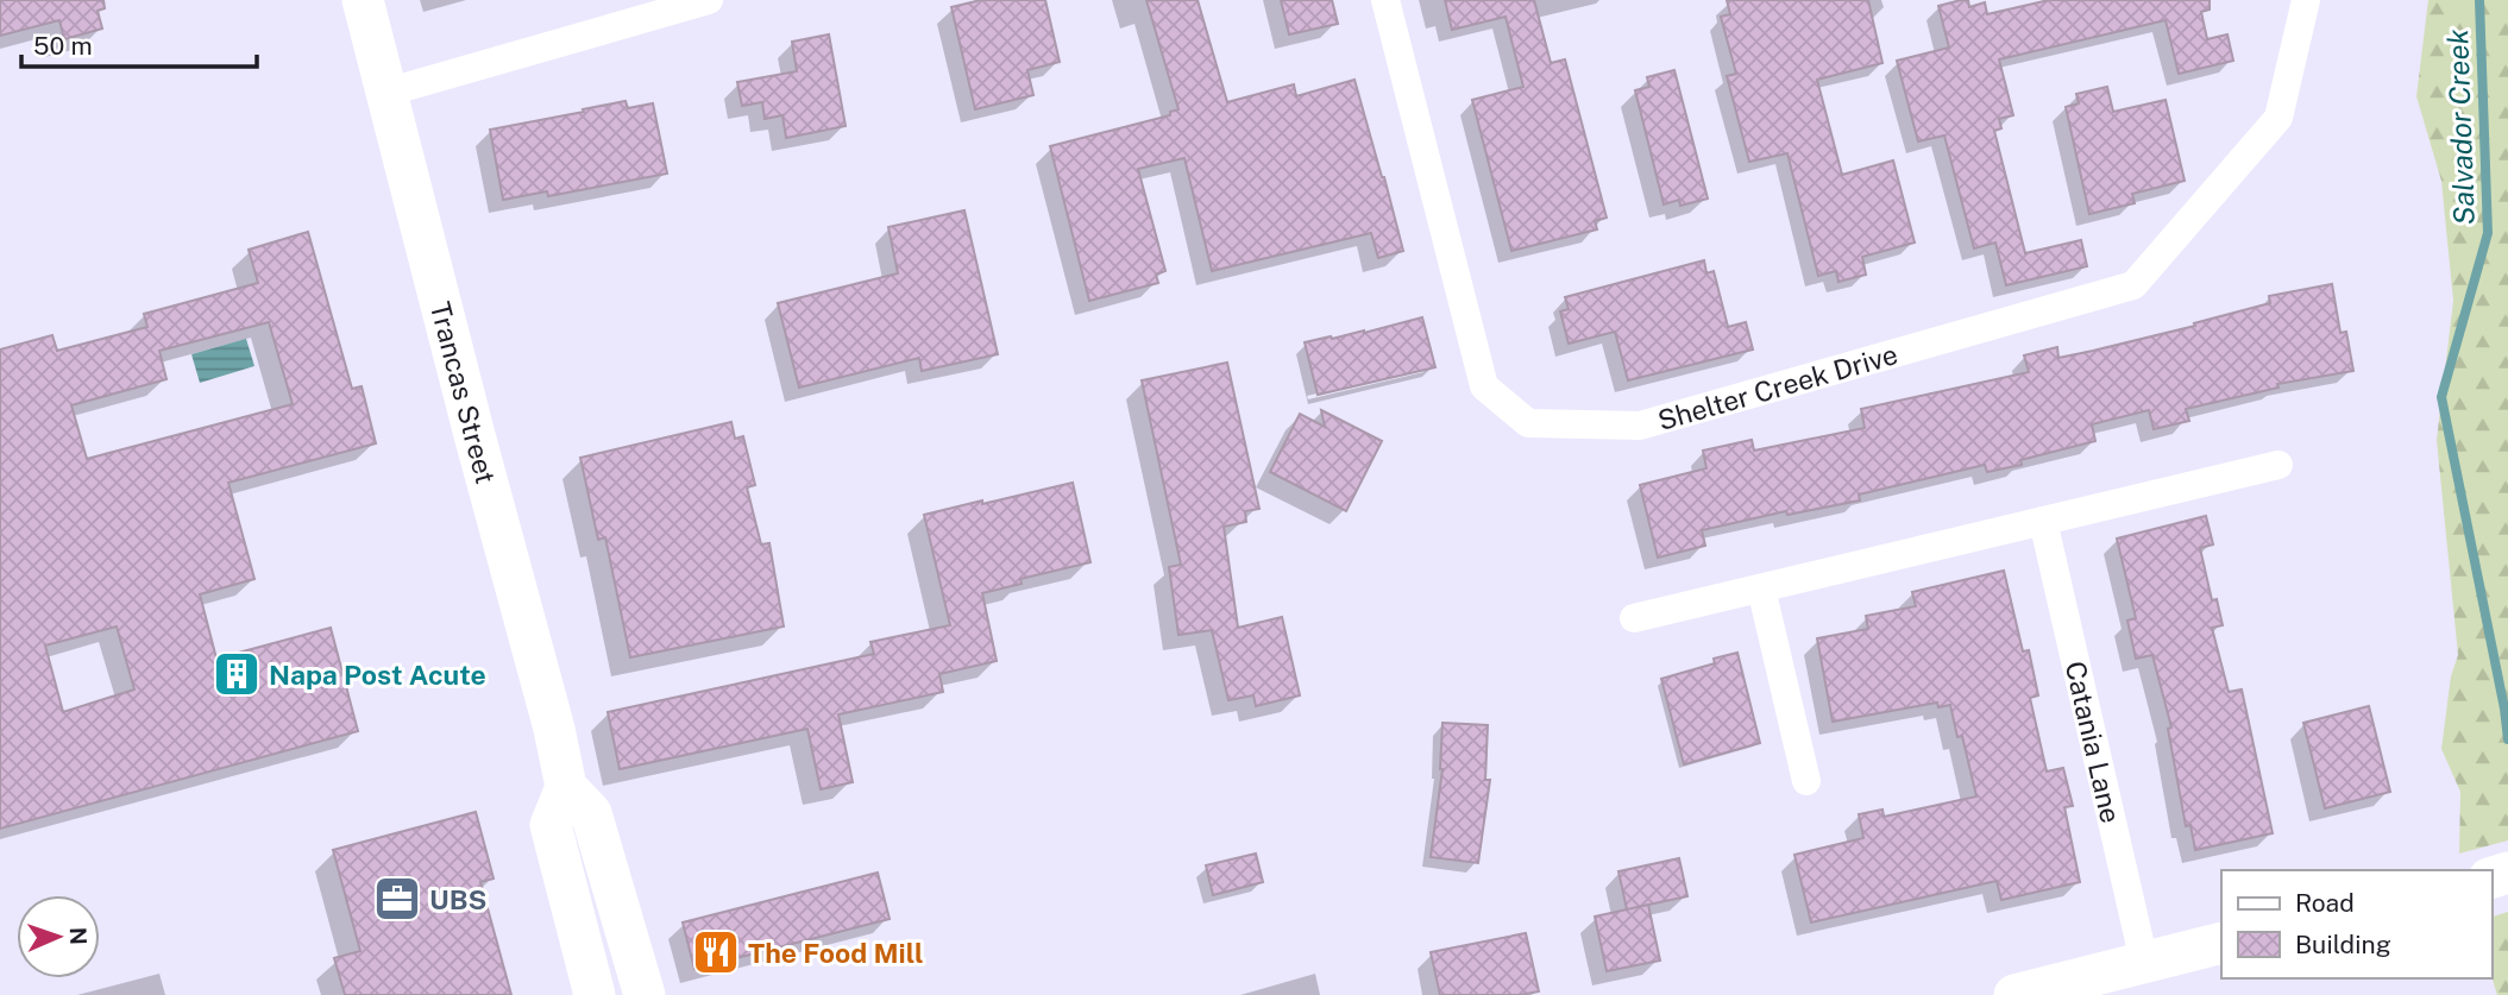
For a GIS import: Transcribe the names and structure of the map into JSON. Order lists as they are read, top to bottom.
{
  "streets": {
    "main road": ["Trancas Street"],
    "street": ["Shelter Creek Drive", "Catania Lane"]
  },
  "water": ["Salvador Creek"],
  "places": {
    "building": ["Napa Post Acute"],
    "office": ["UBS"],
    "restaurant": ["The Food Mill"]
  },
  "legend": ["Road", "Building"],
  "scale_bar": "50 m",
  "north": "right"
}
